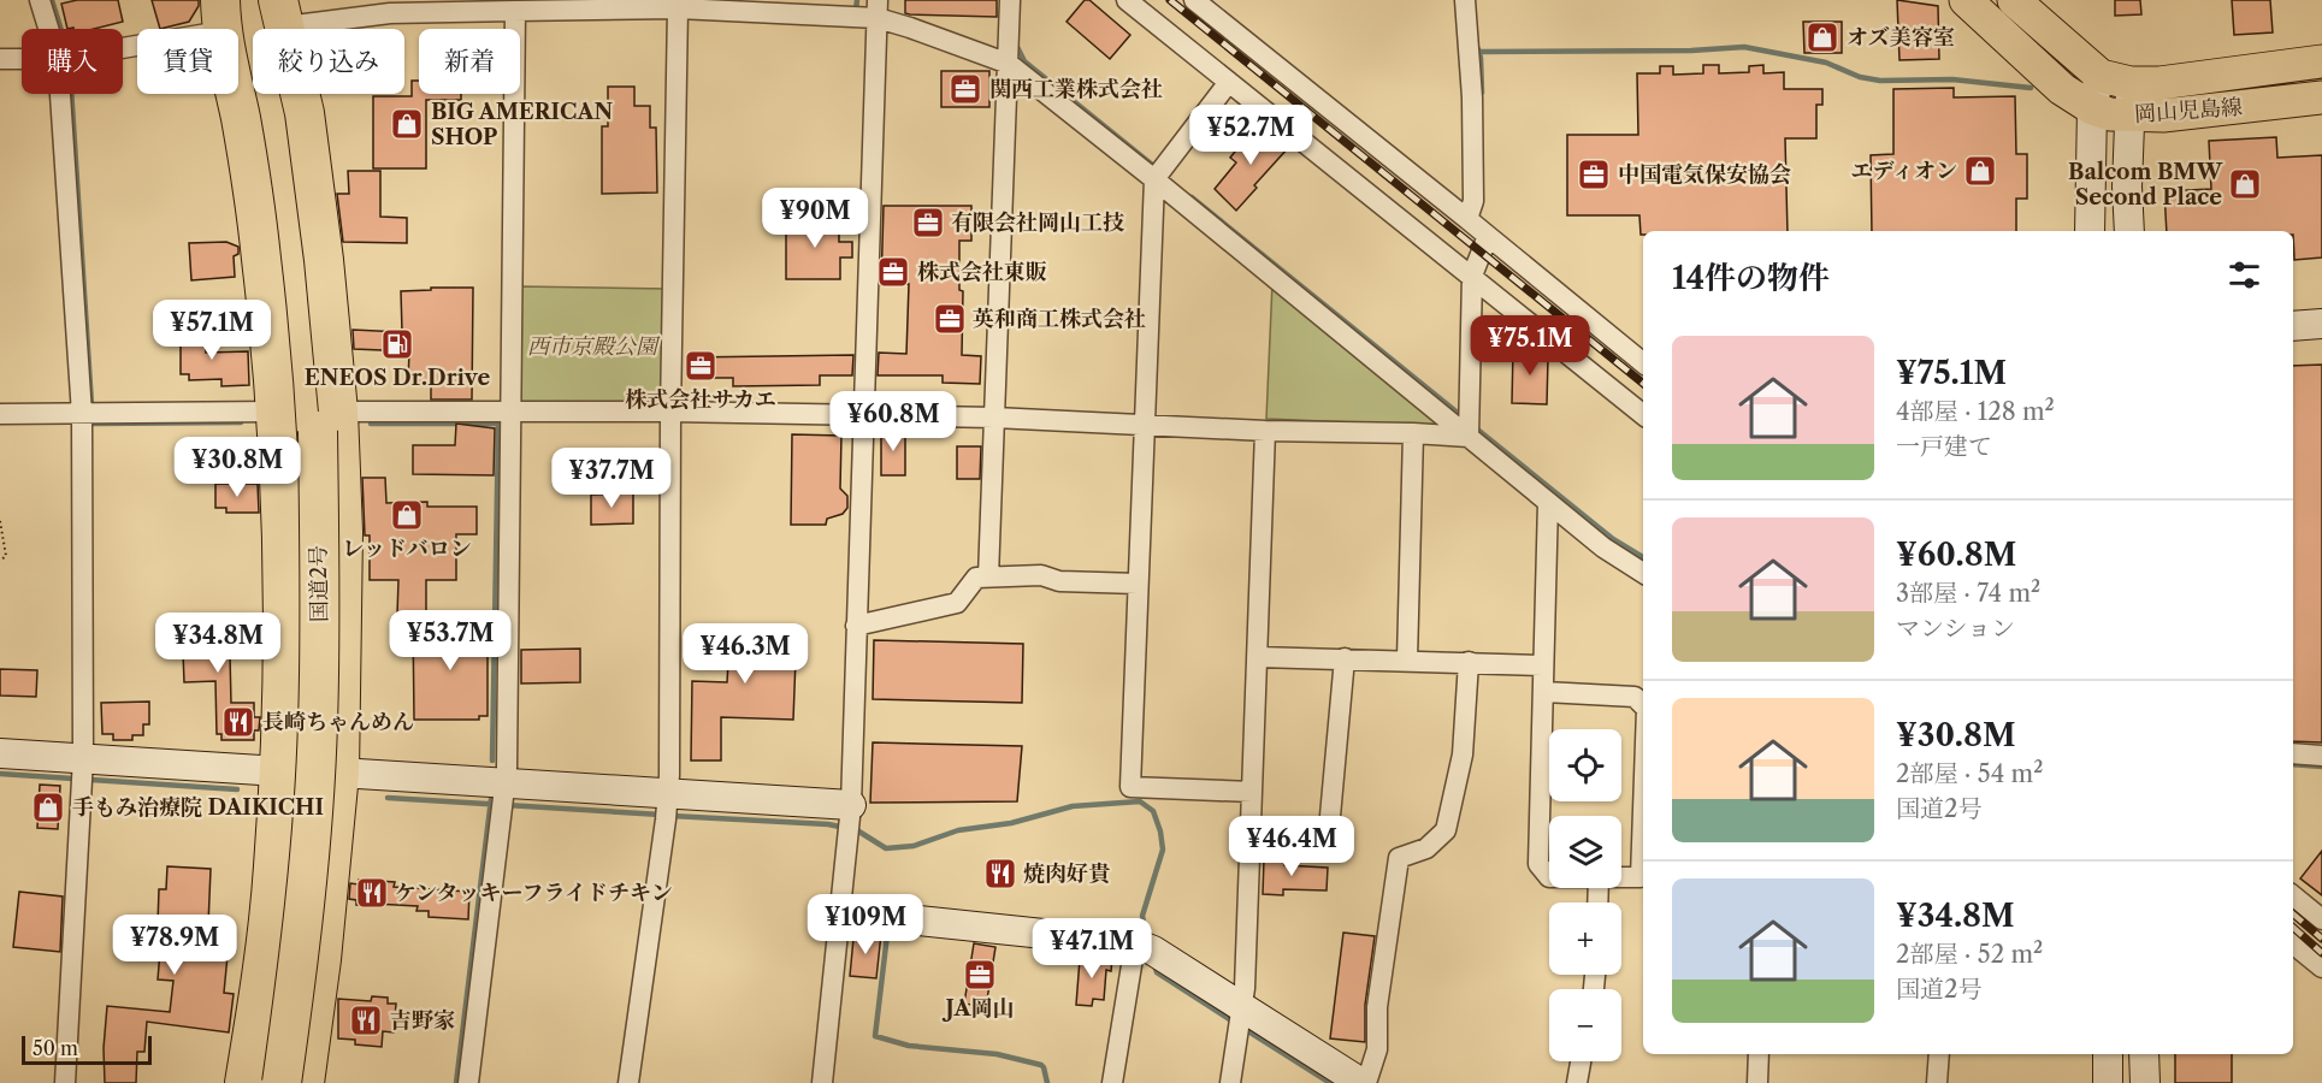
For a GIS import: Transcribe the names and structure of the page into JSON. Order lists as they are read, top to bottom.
{
  "streets": {
    "highway": ["国道2号"],
    "main road": ["岡山児島線"]
  },
  "parks": ["西市京殿公園"],
  "places": {
    "shop": [
      "オズ美容室",
      "BIG AMERICAN SHOP",
      "エディオン",
      "Balcom BMW Second Place",
      "レッドバロン",
      "手もみ治療院 DAIKICHI"
    ],
    "office": [
      "関西工業株式会社",
      "中国電気保安協会",
      "有限会社岡山工技",
      "株式会社東販",
      "英和商工株式会社",
      "株式会社サカエ",
      "JA岡山"
    ],
    "fuel station": ["ENEOS Dr.Drive"],
    "restaurant": [
      "長崎ちゃんめん",
      "焼肉好貴",
      "ケンタッキーフライドチキン",
      "吉野家"
    ]
  },
  "scale_bar": "50 m",
  "page": {
    "chip": [
      "購入",
      "賃貸",
      "絞り込み",
      "新着"
    ],
    "price": [
      "¥52.7M",
      "¥90M",
      "¥57.1M",
      "¥75.1M",
      "¥60.8M",
      "¥30.8M",
      "¥37.7M",
      "¥53.7M",
      "¥34.8M",
      "¥46.3M",
      "¥46.4M",
      "¥109M",
      "¥78.9M",
      "¥47.1M"
    ],
    "heading": "14件の物件",
    "list": [
      {
        "name": "¥75.1M",
        "note": "4部屋 · 128 m² · 一戸建て"
      },
      {
        "name": "¥60.8M",
        "note": "3部屋 · 74 m² · マンション"
      },
      {
        "name": "¥30.8M",
        "note": "2部屋 · 54 m² · 国道2号"
      },
      {
        "name": "¥34.8M",
        "note": "2部屋 · 52 m² · 国道2号"
      }
    ],
    "map_buttons": ["+", "−"],
    "scale": "50 m"
  }
}
